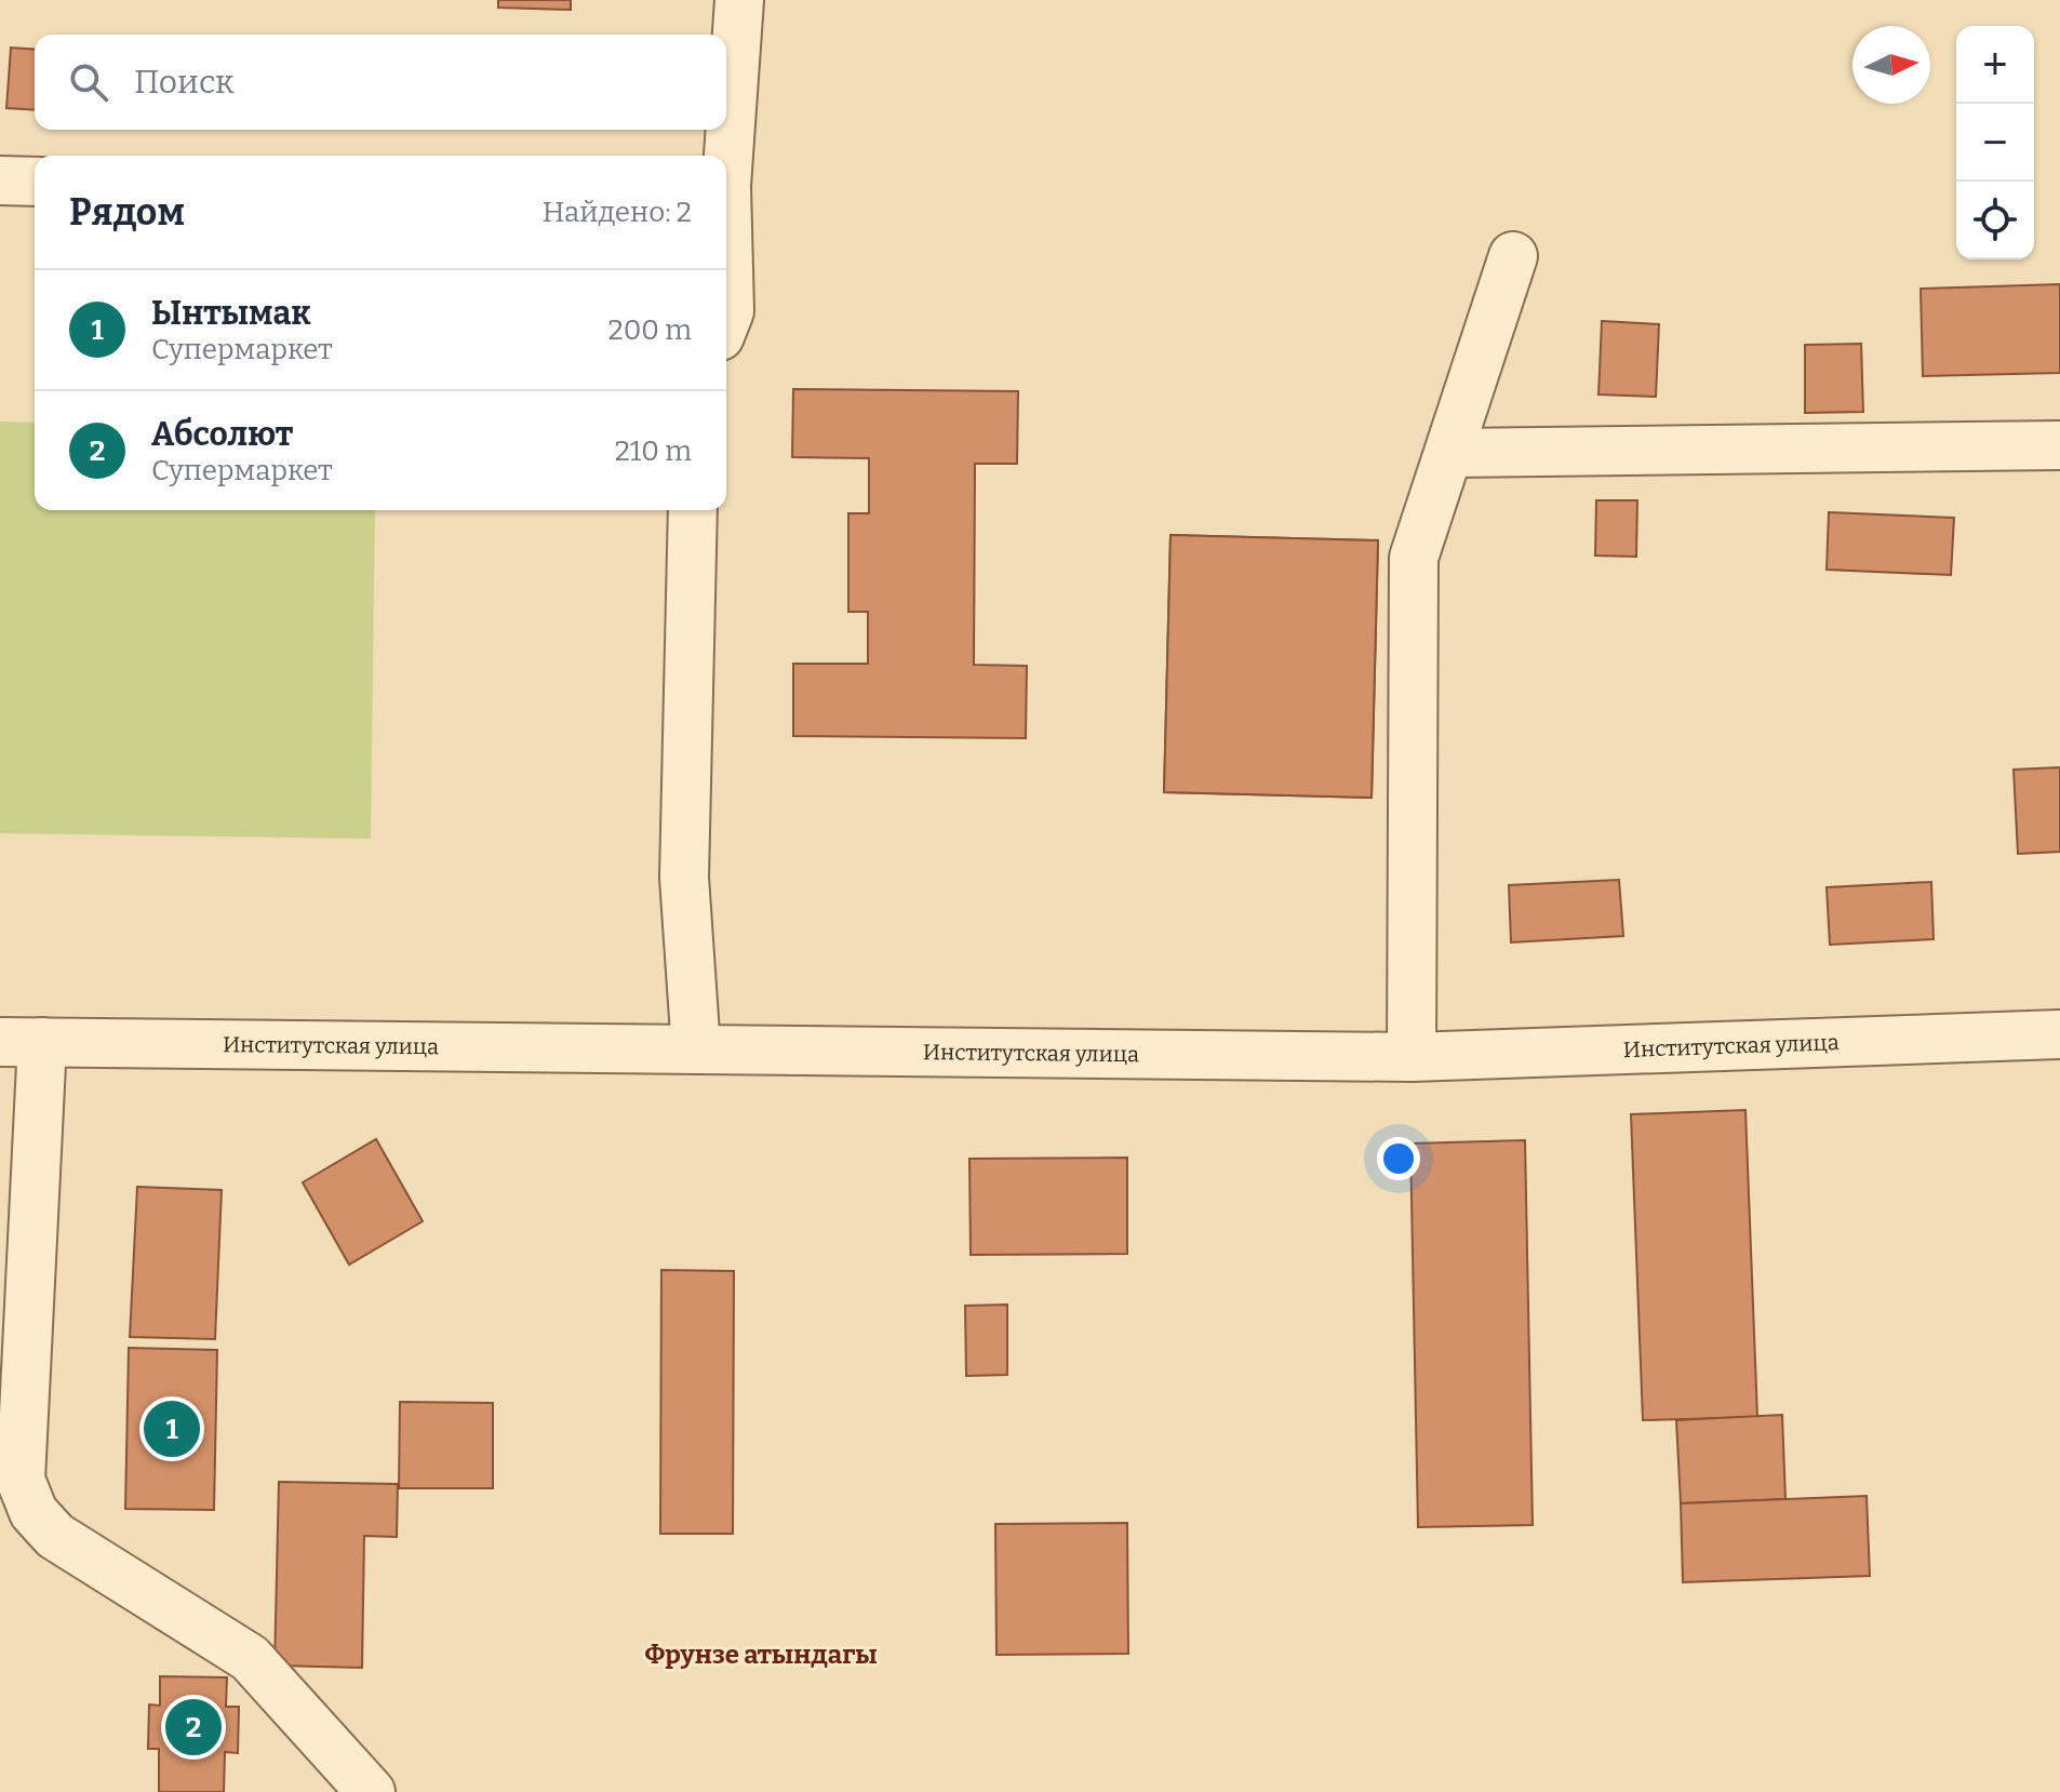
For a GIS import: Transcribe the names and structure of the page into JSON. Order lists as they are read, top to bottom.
{
  "streets": {
    "street": ["Институтская улица"]
  },
  "districts": ["Фрунзе атындагы"],
  "north": "right",
  "page": {
    "map_buttons": ["+", "−"],
    "search": "Поиск",
    "heading": ["Рядом", "Найдено: 2"],
    "list": [
      {
        "mark": "1",
        "name": "Ынтымак",
        "note": "Супермаркет",
        "value": "200 m"
      },
      {
        "mark": "2",
        "name": "Абсолют",
        "note": "Супермаркет",
        "value": "210 m"
      }
    ],
    "pins": ["1", "2"]
  }
}
